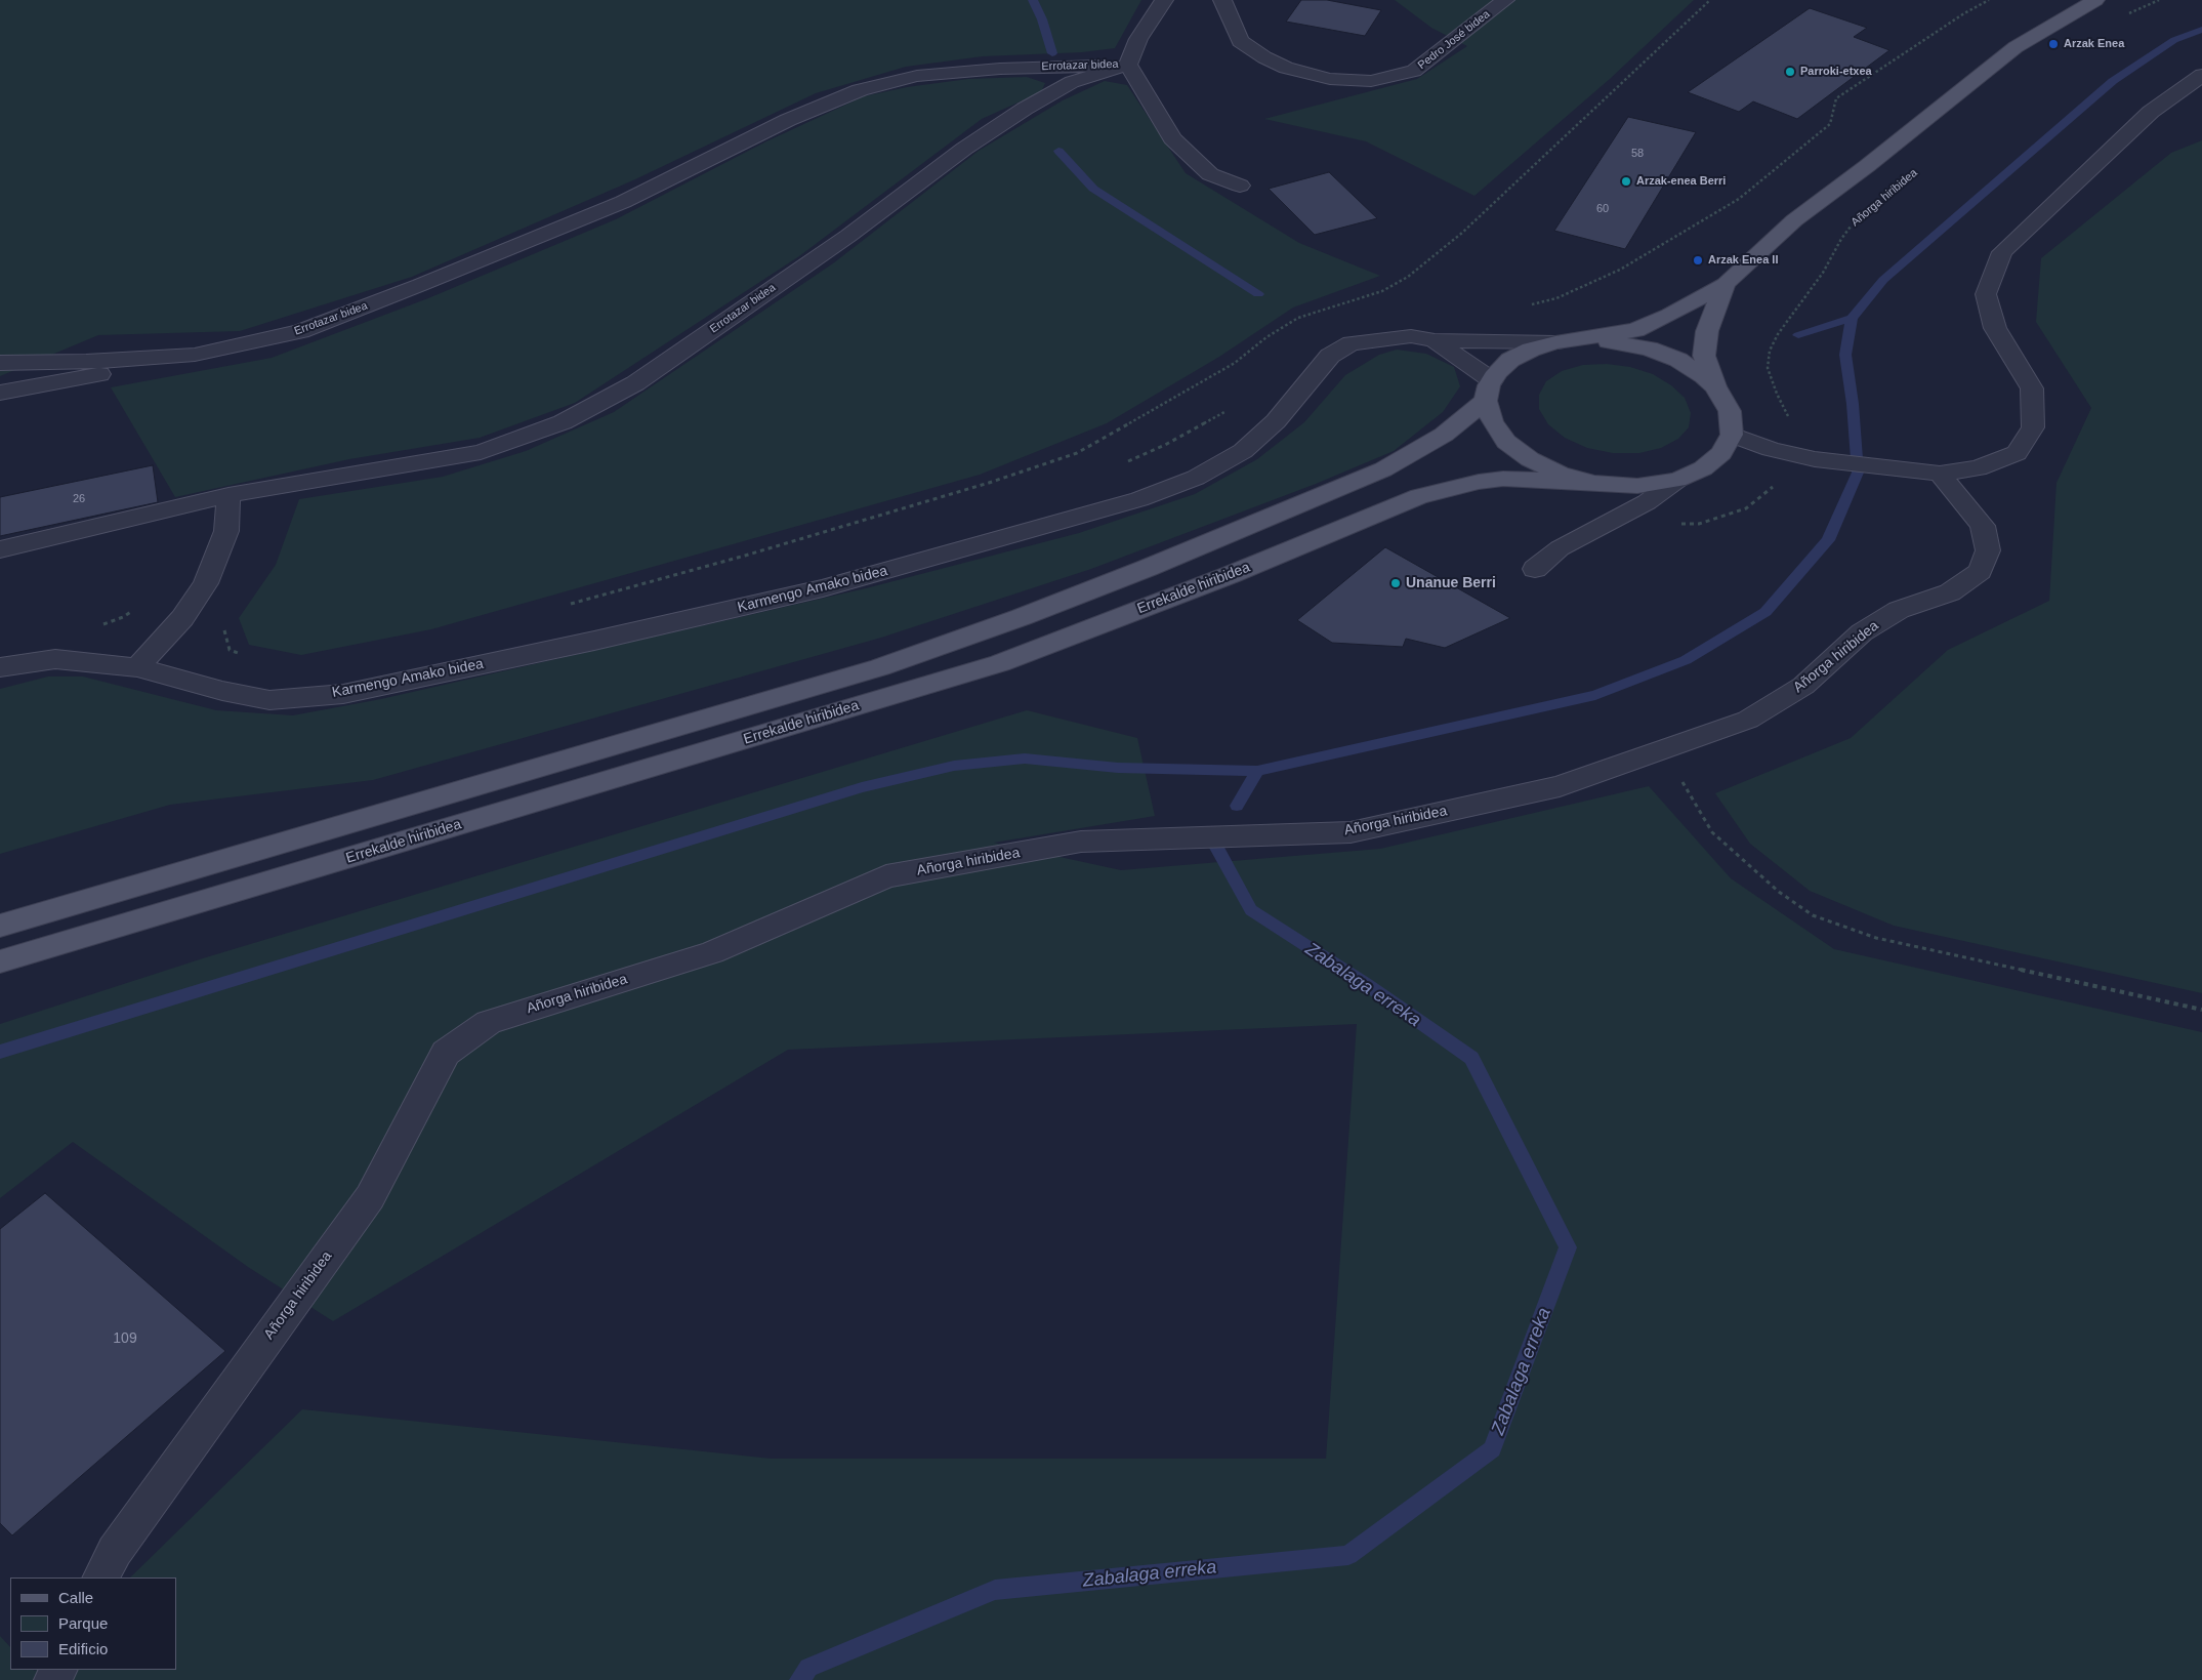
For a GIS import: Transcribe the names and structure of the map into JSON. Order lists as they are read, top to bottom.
{
  "streets": {
    "main road": ["Errekalde hiribidea"],
    "street": [
      "Pedro José bidea",
      "Errotazar bidea",
      "Añorga hiribidea",
      "Karmengo Amako bidea"
    ]
  },
  "water": ["Zabalaga erreka"],
  "places": [
    "Arzak Enea",
    "Parroki-etxea",
    "Arzak-enea Berri",
    "Arzak Enea II",
    "Unanue Berri"
  ],
  "house_numbers": [
    "58",
    "60",
    "26",
    "109"
  ],
  "legend": ["Calle", "Parque", "Edificio"]
}
